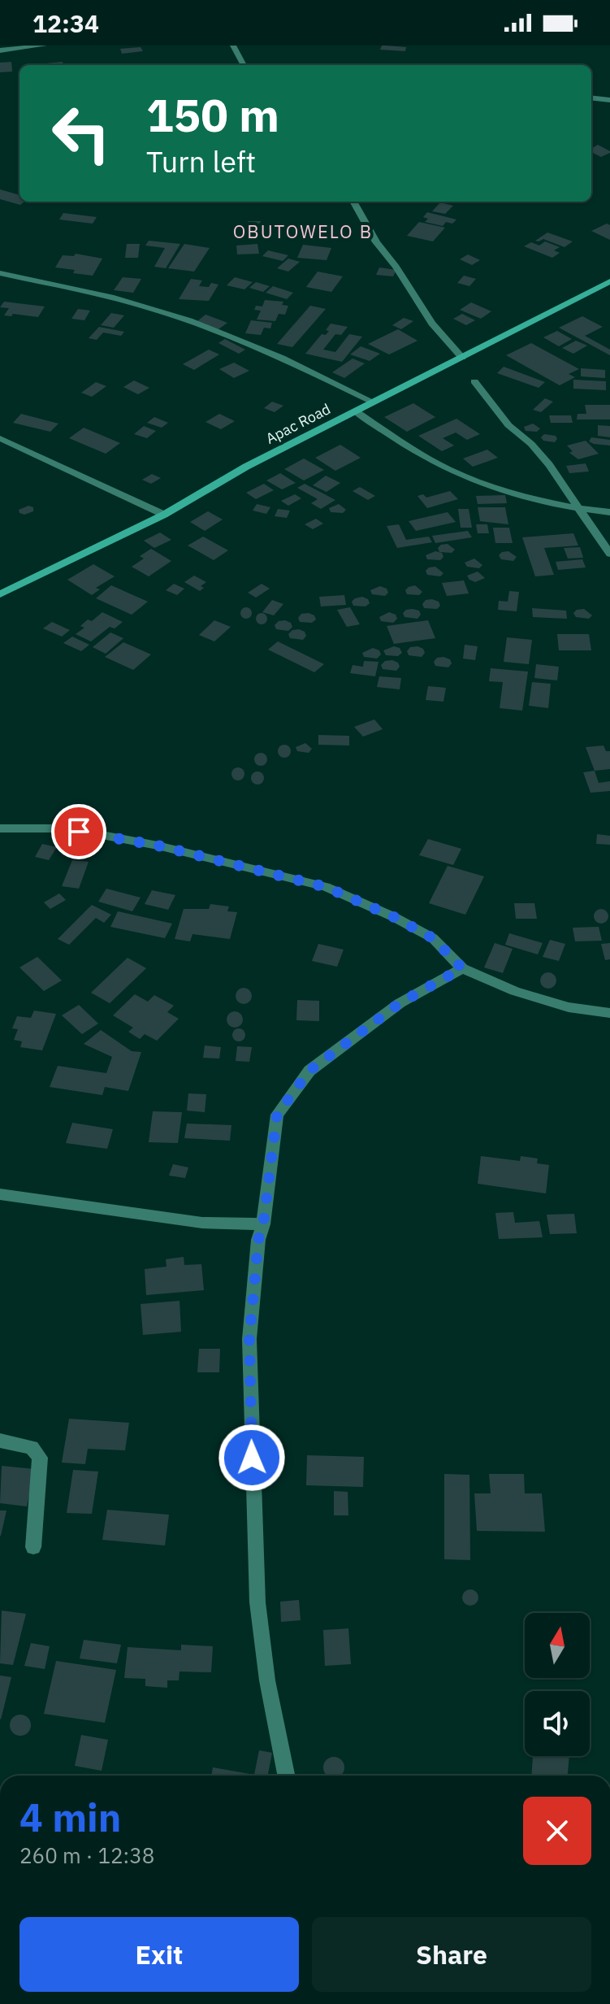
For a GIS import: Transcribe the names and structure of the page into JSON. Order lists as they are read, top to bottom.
{
  "streets": {
    "main road": ["Apac Road"]
  },
  "districts": ["OBUTOWELO B"],
  "north": "top",
  "page": {
    "status": "12:34",
    "turn": ["150 m", "Turn left"],
    "heading": ["4 min", "260 m · 12:38"],
    "buttons": ["Exit", "Share"]
  }
}
